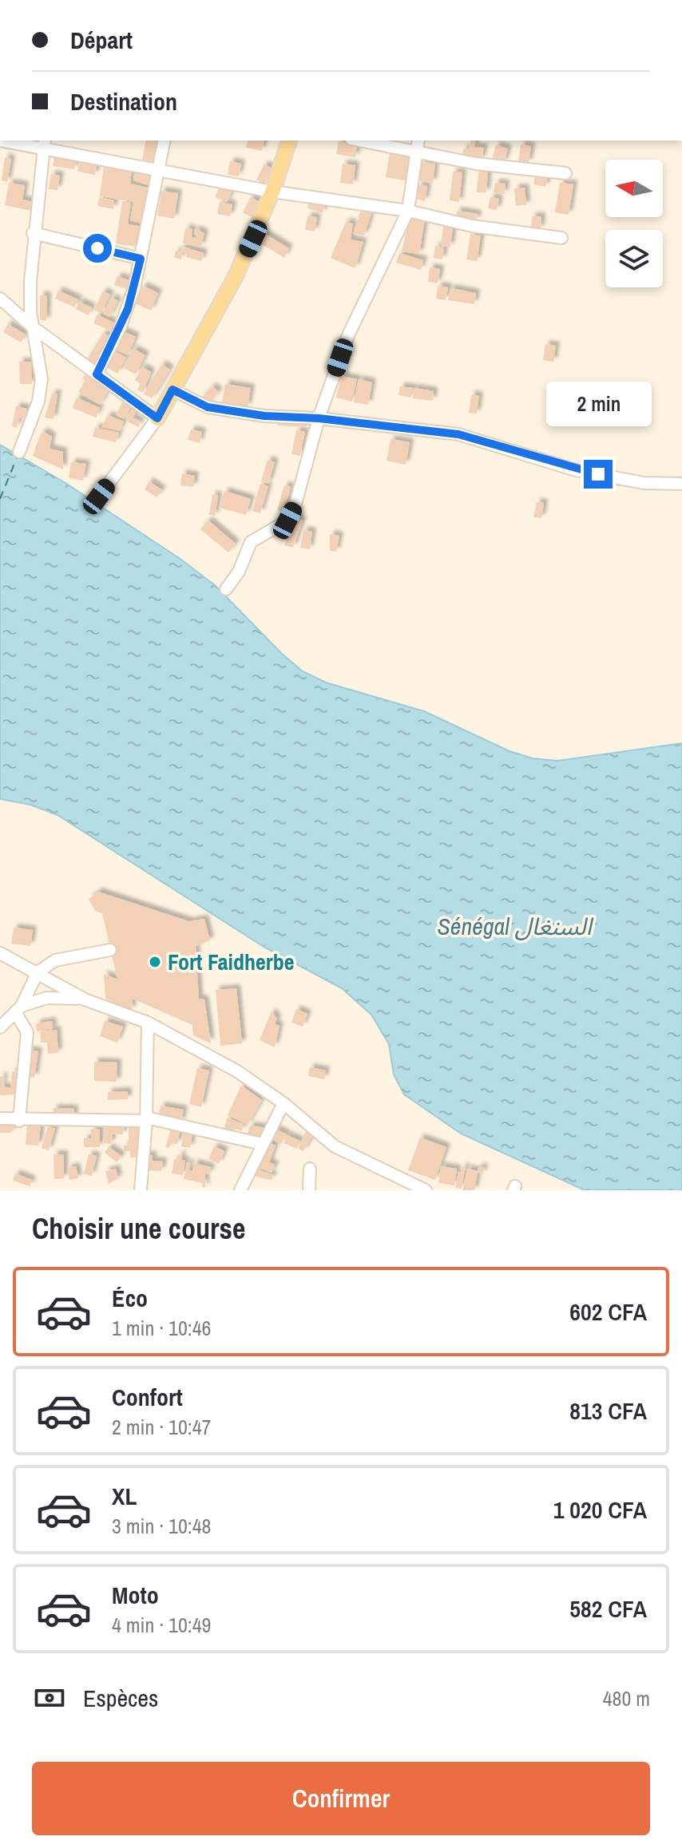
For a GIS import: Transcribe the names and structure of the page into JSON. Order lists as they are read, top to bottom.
{
  "water": ["Sénégal السنغال"],
  "places": ["Fort Faidherbe"],
  "north": "left",
  "page": {
    "banner": ["Départ", "Destination"],
    "bubble": "2 min",
    "heading": "Choisir une course",
    "list": [
      {
        "name": "Éco",
        "note": "1 min · 10:46",
        "value": "602 CFA"
      },
      {
        "name": "Confort",
        "note": "2 min · 10:47",
        "value": "813 CFA"
      },
      {
        "name": "XL",
        "note": "3 min · 10:48",
        "value": "1 020 CFA"
      },
      {
        "name": "Moto",
        "note": "4 min · 10:49",
        "value": "582 CFA"
      }
    ],
    "pay": ["Espèces", "480 m"],
    "buttons": "Confirmer"
  }
}
